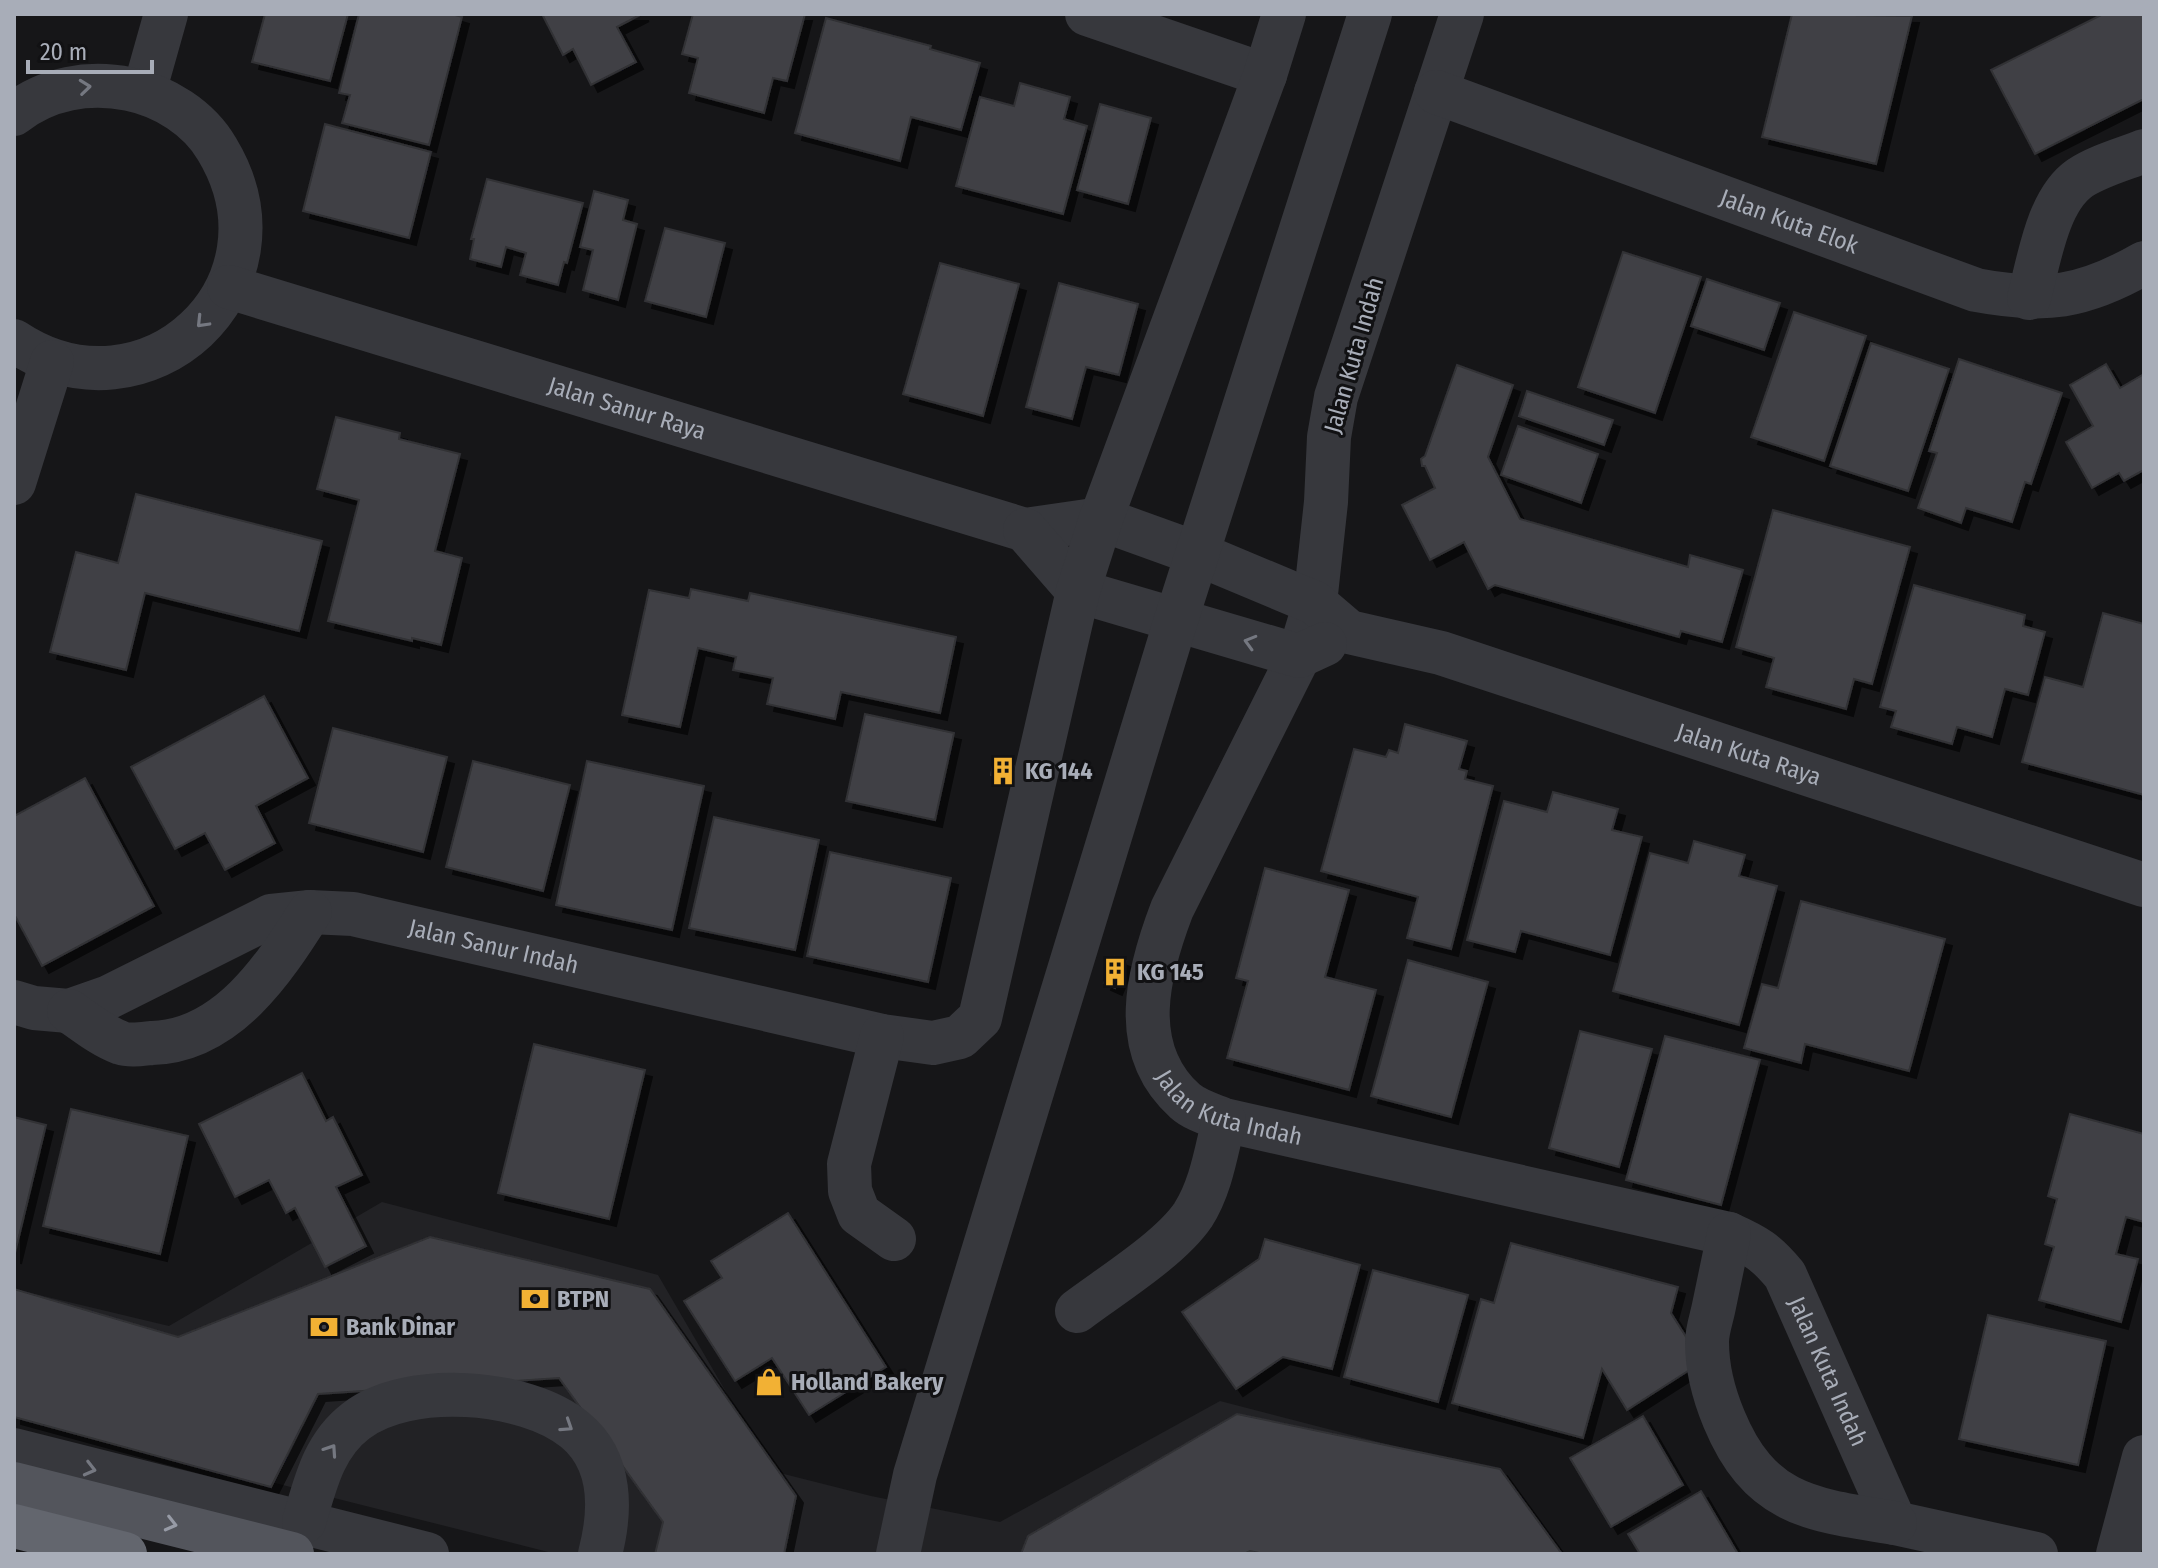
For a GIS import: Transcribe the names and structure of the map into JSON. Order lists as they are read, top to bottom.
{
  "streets": {
    "street": [
      "Jalan Kuta Elok",
      "Jalan Kuta Indah",
      "Jalan Sanur Raya",
      "Jalan Kuta Raya",
      "Jalan Sanur Indah"
    ]
  },
  "crossings": [
    ["Jalan Kuta Elok", "Jalan Kuta Indah"],
    ["Jalan Kuta Indah", "Jalan Kuta Raya"],
    ["Jalan Sanur Raya", "Jalan Kuta Raya"]
  ],
  "places": {
    "building": ["KG 144", "KG 145"],
    "bank": ["BTPN", "Bank Dinar"],
    "shop": ["Holland Bakery"]
  },
  "scale_bar": "20 m"
}
